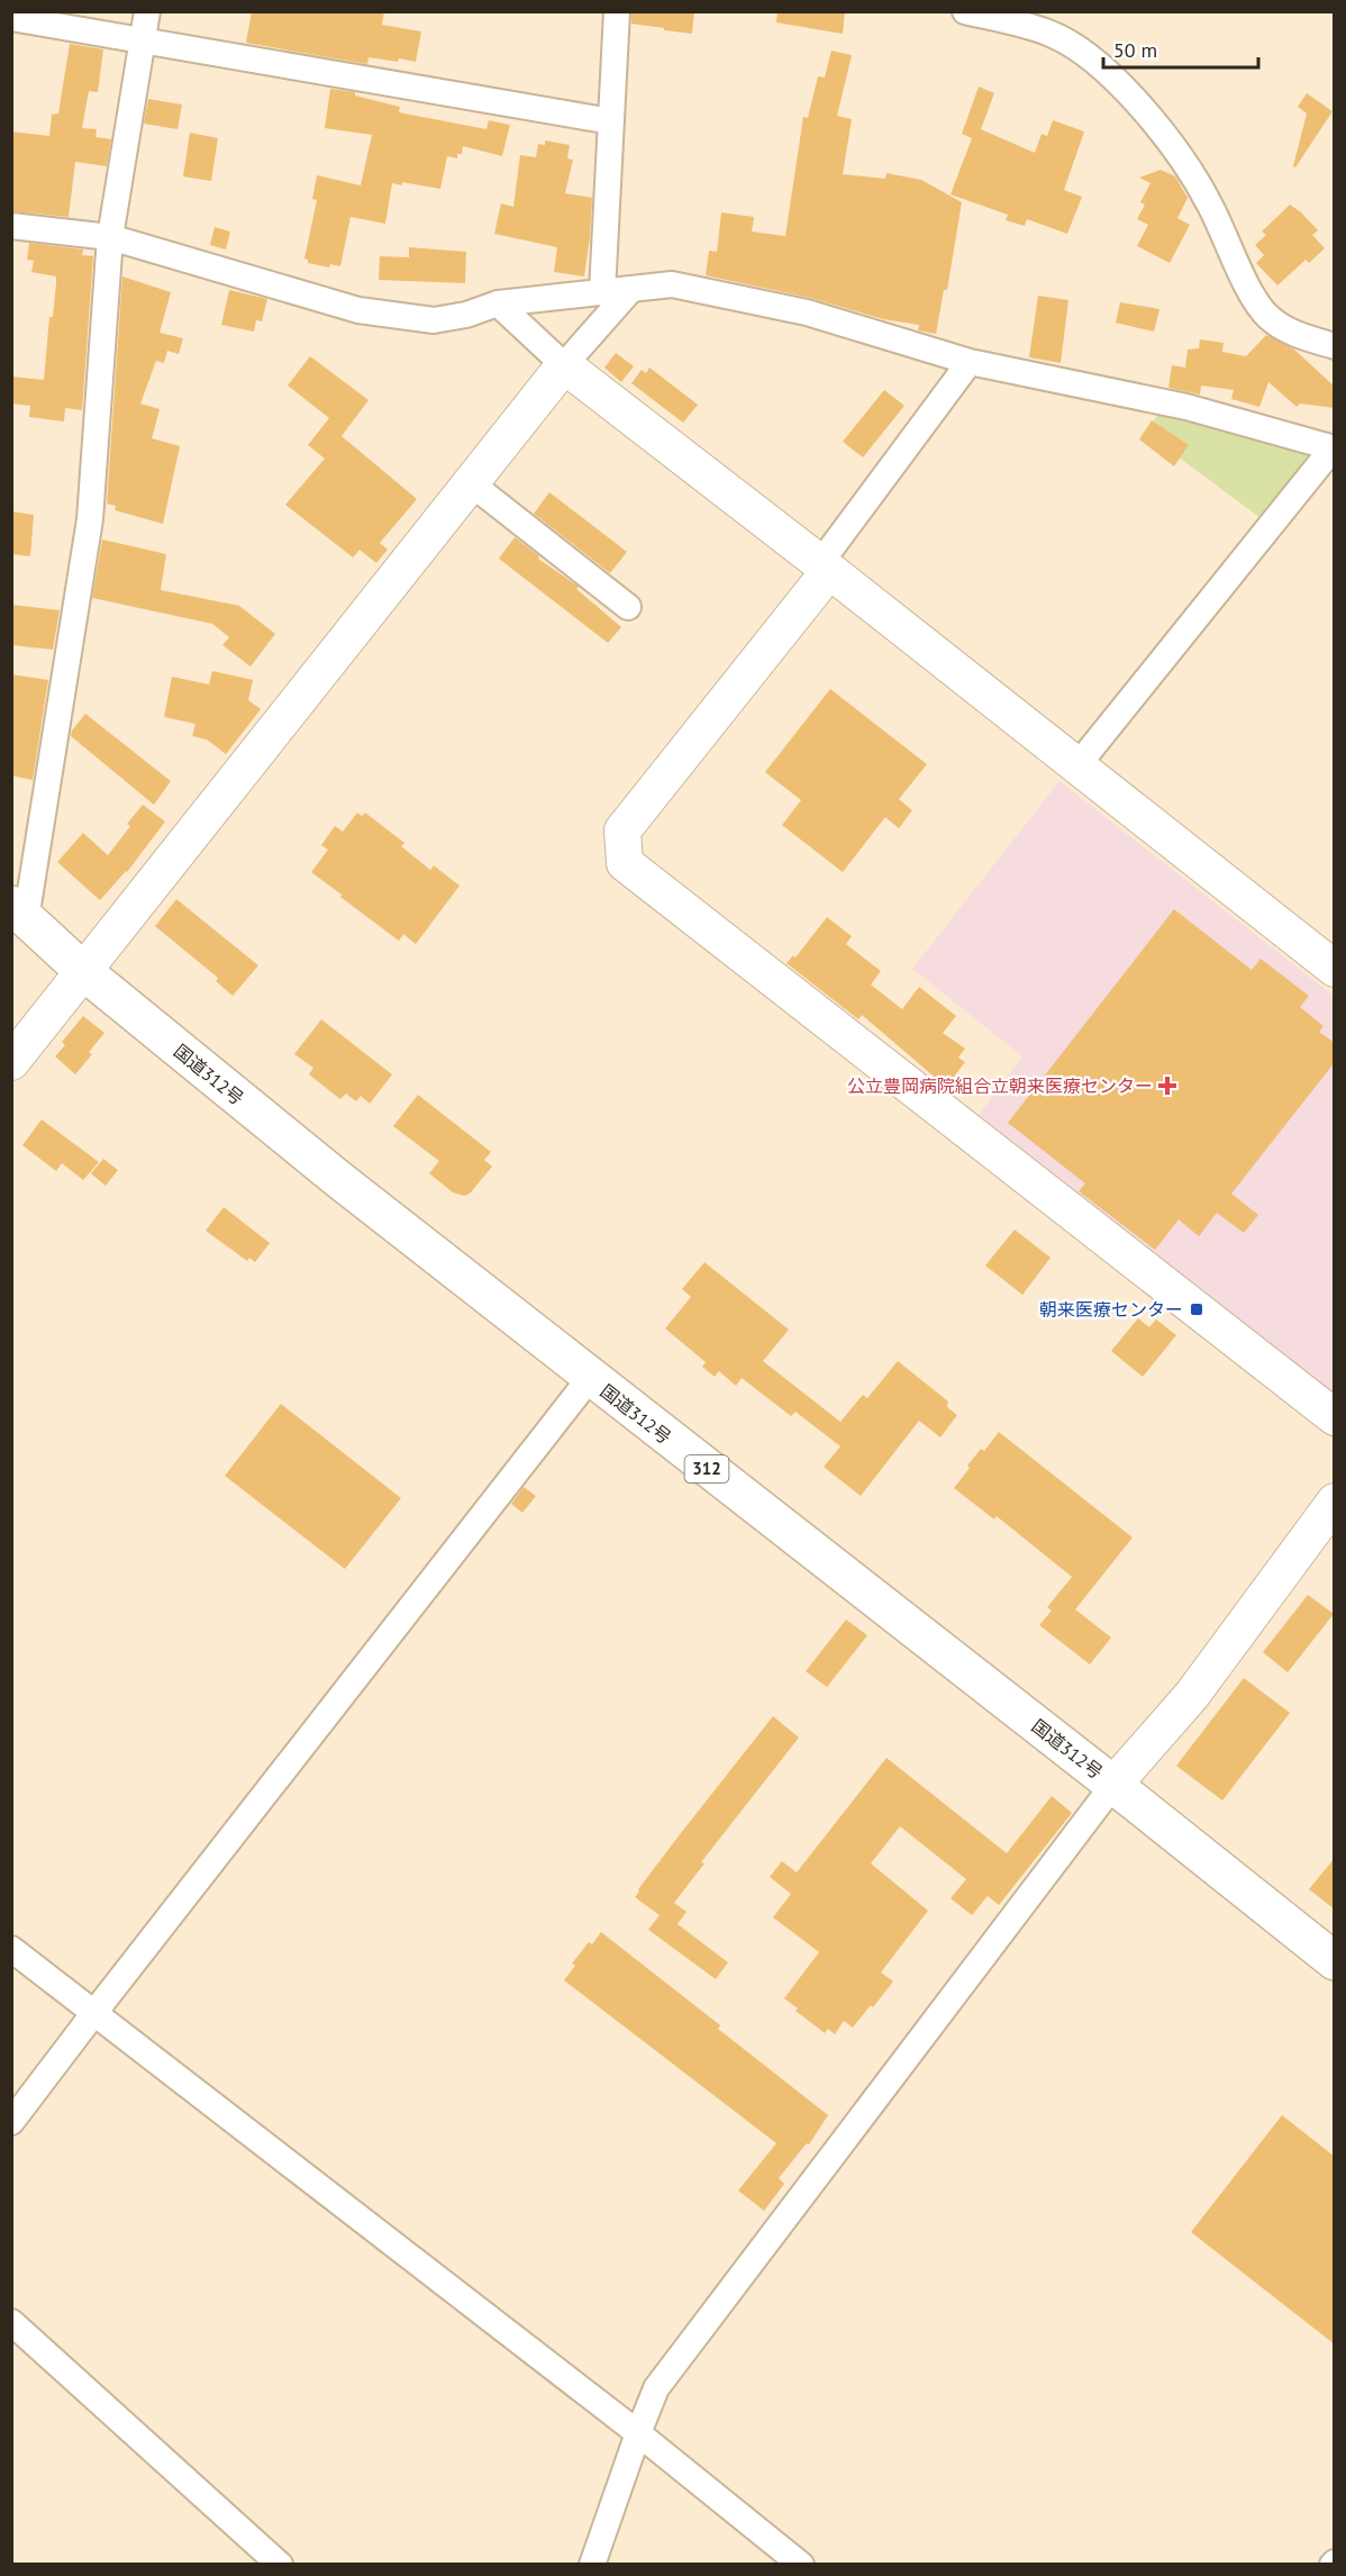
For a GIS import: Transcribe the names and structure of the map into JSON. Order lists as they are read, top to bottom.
{
  "streets": {
    "highway": ["国道312号", "312"]
  },
  "places": {
    "health": ["公立豊岡病院組合立朝来医療センター"],
    "transit": ["朝来医療センター"]
  },
  "scale_bar": "50 m"
}
